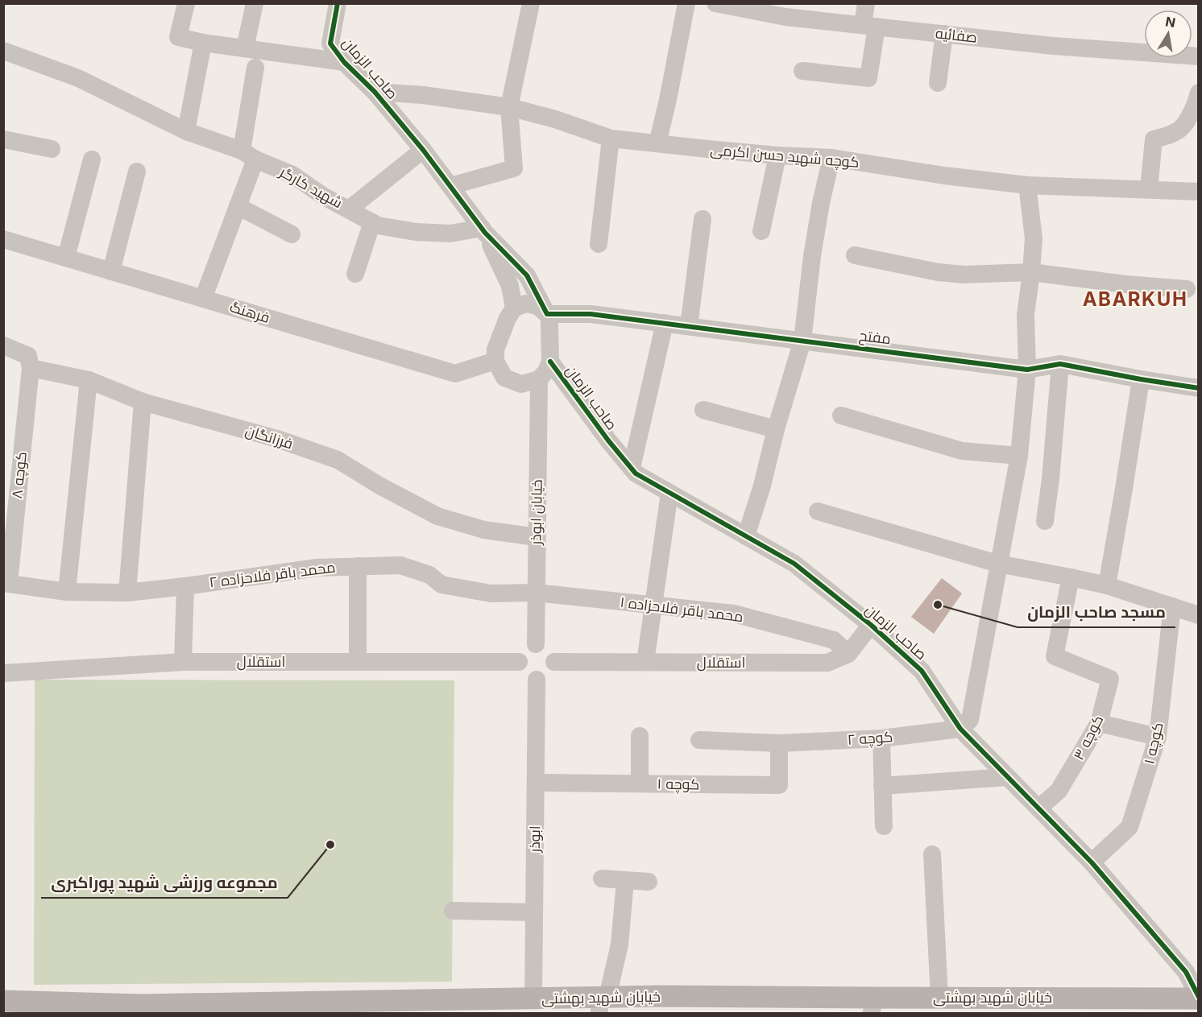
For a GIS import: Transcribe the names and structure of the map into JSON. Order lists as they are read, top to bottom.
{
  "streets": {
    "main road": ["خیابان شهید بهشتی"],
    "street": [
      "صفائیه",
      "صاحب الزمان",
      "کوچه شهید حسن اکرمی",
      "شهید کارگر",
      "فرهنگ",
      "مفتح",
      "فرزانگان",
      "کوچه ۸",
      "خیابان ابوذر",
      "محمد باقر فلاحزاده ۲",
      "محمد باقر فلاحزاده ۱",
      "استقلال",
      "کوچه ۳",
      "کوچه ۲",
      "کوچه ۱",
      "ابوذر"
    ]
  },
  "crossings": [
    ["صاحب الزمان", "کوچه شهید حسن اکرمی"],
    ["صاحب الزمان", "شهید کارگر"],
    ["صاحب الزمان", "فرهنگ"],
    ["صاحب الزمان", "مفتح"],
    ["صاحب الزمان", "خیابان ابوذر"],
    ["صاحب الزمان", "کوچه ۳"],
    ["صاحب الزمان", "کوچه ۲"],
    ["صاحب الزمان", "کوچه ۱"],
    ["صاحب الزمان", "خیابان شهید بهشتی"],
    ["فرهنگ", "مفتح"],
    ["فرهنگ", "خیابان ابوذر"],
    ["مفتح", "خیابان ابوذر"],
    ["فرزانگان", "کوچه ۸"],
    ["فرزانگان", "خیابان ابوذر"],
    ["کوچه ۸", "محمد باقر فلاحزاده ۲"],
    ["خیابان ابوذر", "محمد باقر فلاحزاده ۲"],
    ["خیابان ابوذر", "محمد باقر فلاحزاده ۱"],
    ["خیابان ابوذر", "استقلال"],
    ["خیابان ابوذر", "ابوذر"],
    ["محمد باقر فلاحزاده ۲", "محمد باقر فلاحزاده ۱"],
    ["محمد باقر فلاحزاده ۱", "استقلال"],
    ["استقلال", "ابوذر"],
    ["کوچه ۲", "کوچه ۱"],
    ["کوچه ۱", "ابوذر"],
    ["ابوذر", "خیابان شهید بهشتی"]
  ],
  "districts": ["ABARKUH"],
  "places": ["مسجد صاحب الزمان", "مجموعه ورزشی شهید پوراکبری"],
  "north": "top"
}
